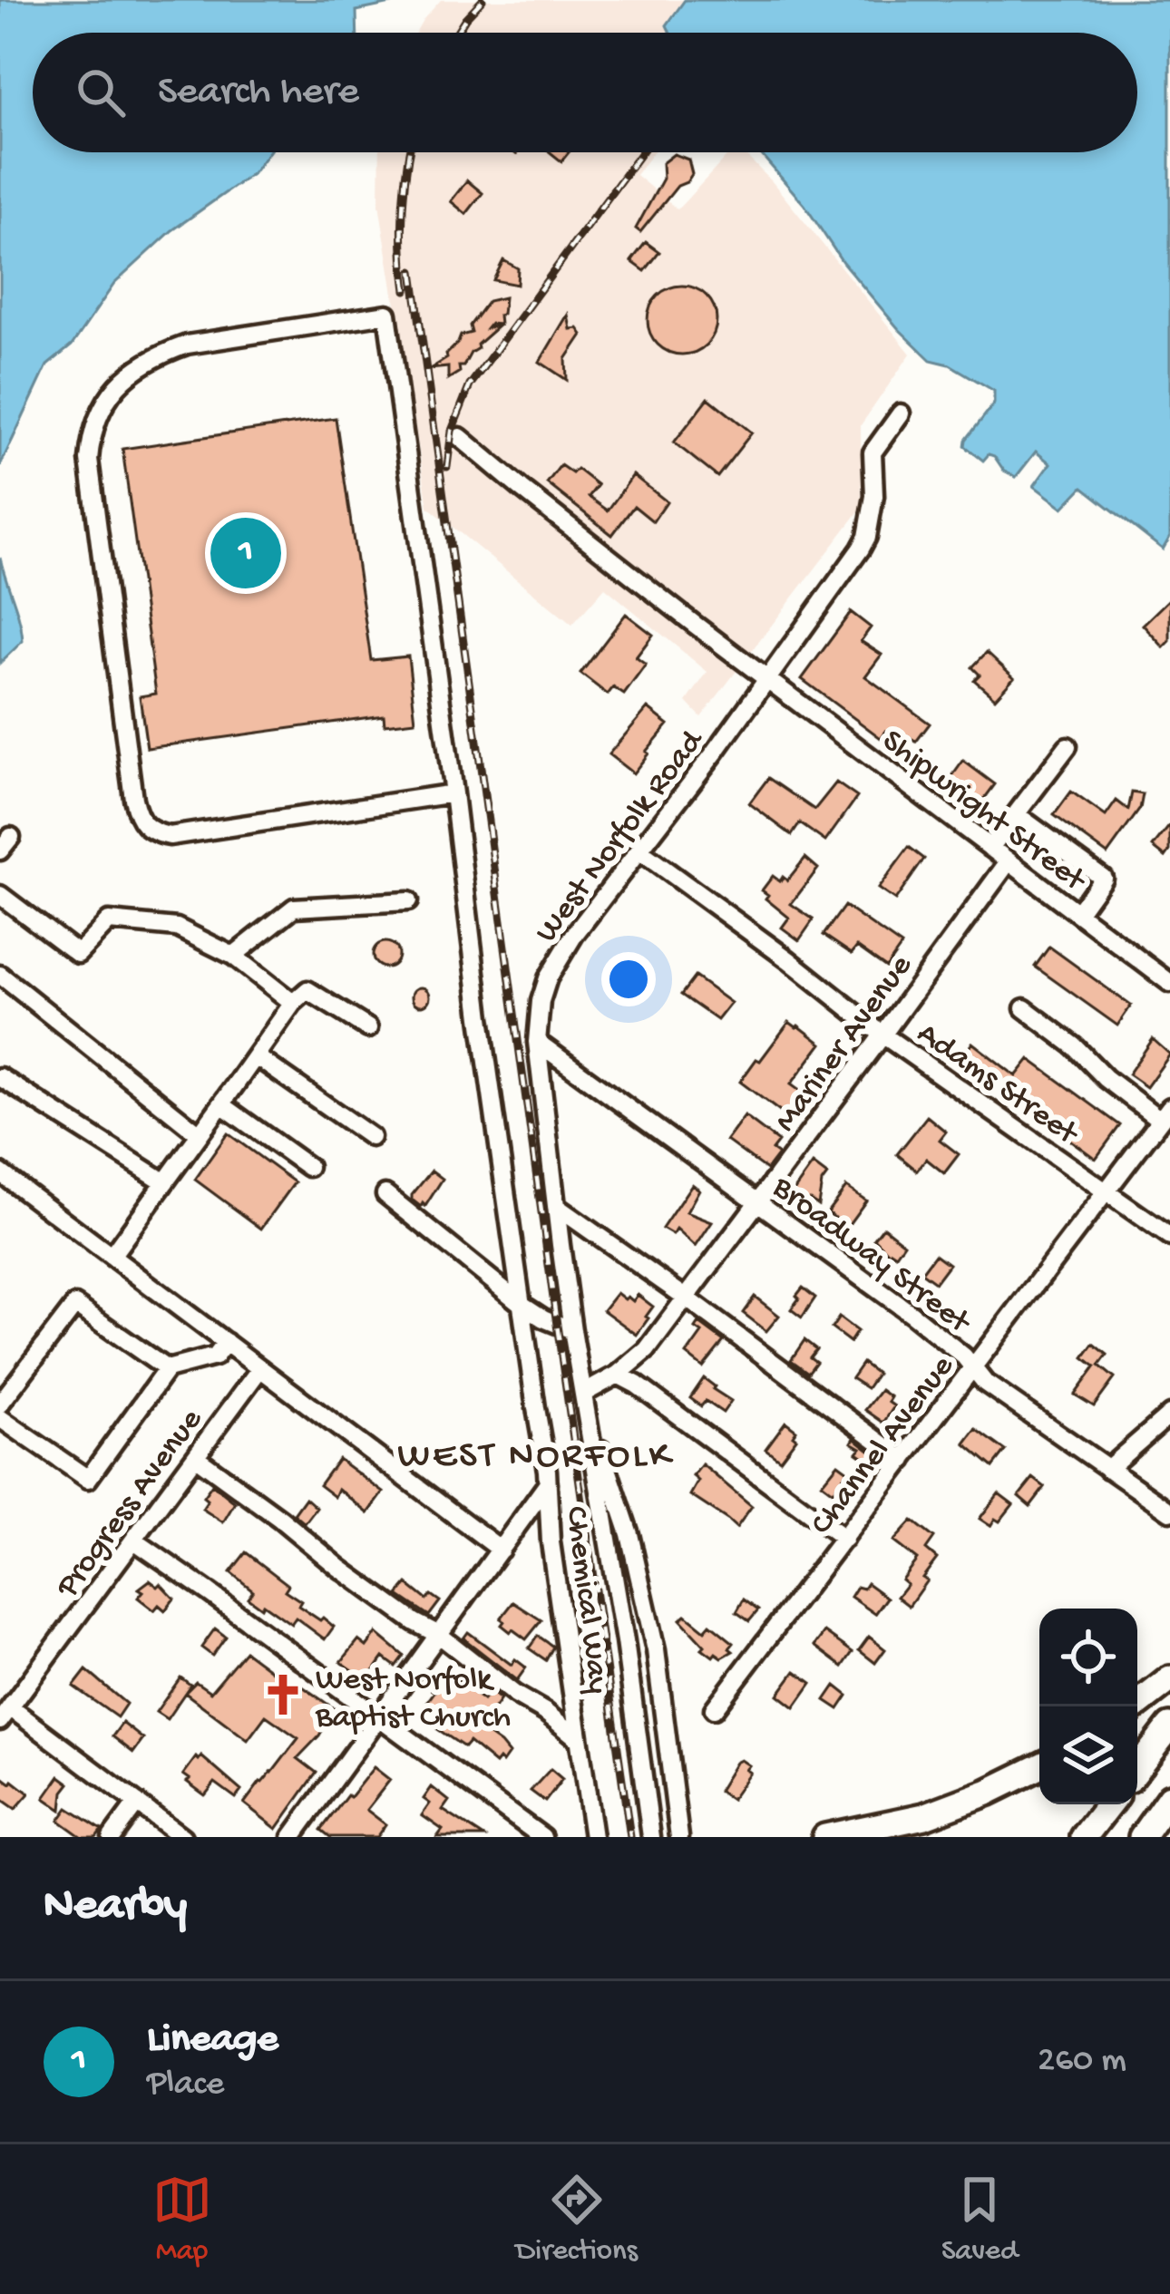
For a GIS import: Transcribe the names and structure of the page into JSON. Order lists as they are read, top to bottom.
{
  "streets": {
    "street": [
      "Shipwright Street",
      "West Norfolk Road",
      "Mariner Avenue",
      "Adams Street",
      "Broadway Street",
      "Channel Avenue",
      "Progress Avenue",
      "Chemical Way"
    ]
  },
  "crossings": [
    ["Shipwright Street", "West Norfolk Road"],
    ["Shipwright Street", "Mariner Avenue"],
    ["West Norfolk Road", "Mariner Avenue"],
    ["West Norfolk Road", "Adams Street"],
    ["West Norfolk Road", "Broadway Street"],
    ["Mariner Avenue", "Adams Street"],
    ["Mariner Avenue", "Broadway Street"],
    ["Adams Street", "Channel Avenue"],
    ["Broadway Street", "Channel Avenue"]
  ],
  "districts": ["WEST NORFOLK"],
  "places": {
    "church": ["West Norfolk Baptist Church"]
  },
  "page": {
    "search": "Search here",
    "pins": "1",
    "heading": "Nearby",
    "list": [
      {
        "mark": "1",
        "name": "Lineage",
        "note": "Place",
        "value": "260 m"
      }
    ],
    "nav": ["Map", "Directions", "Saved"]
  }
}
